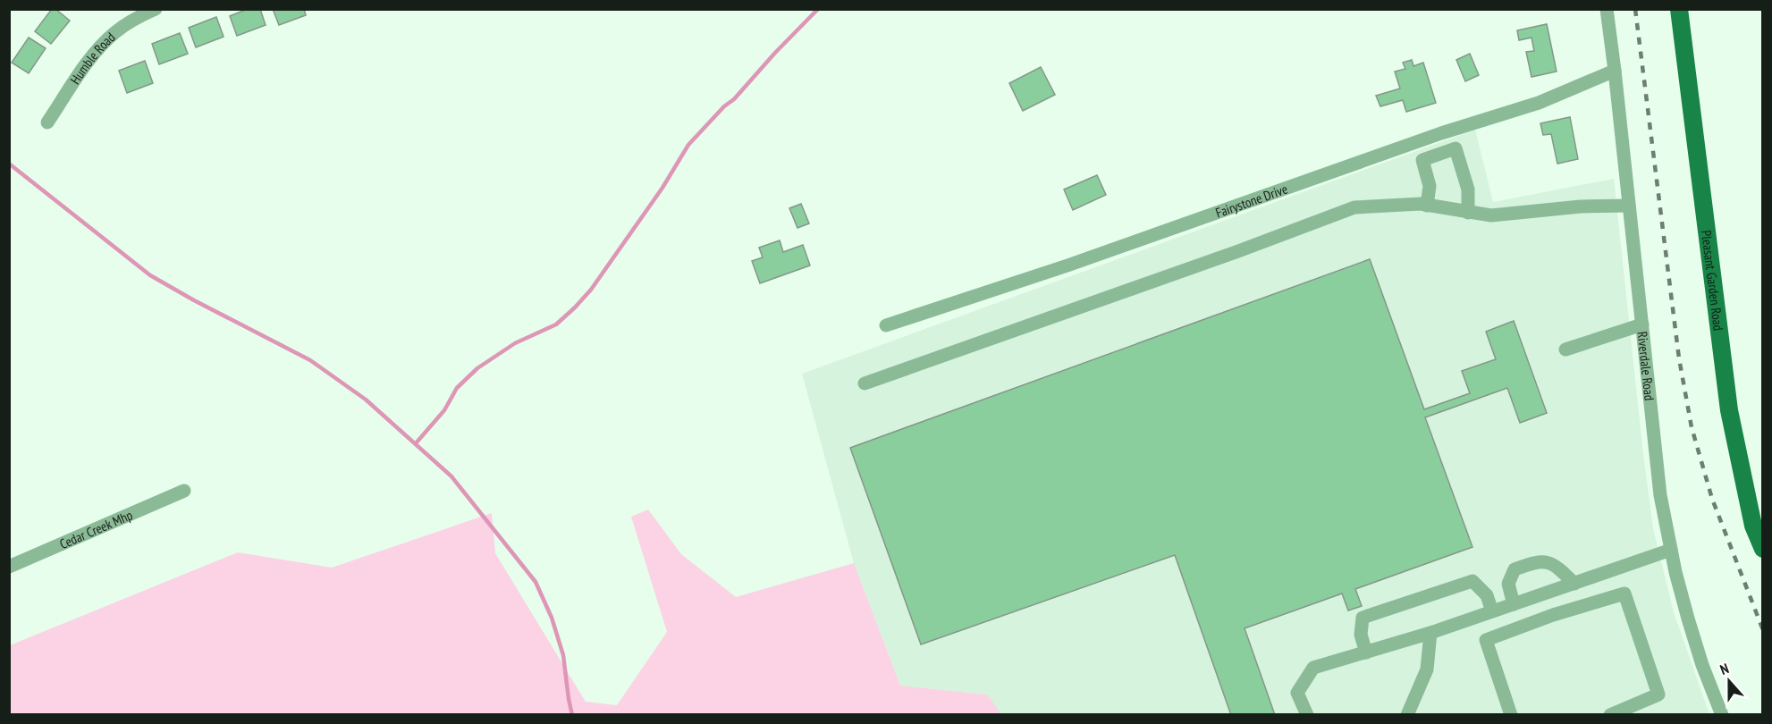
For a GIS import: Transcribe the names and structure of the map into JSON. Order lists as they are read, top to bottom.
{
  "streets": {
    "main road": ["Pleasant Garden Road"],
    "street": [
      "Humble Road",
      "Fairystone Drive",
      "Riverdale Road",
      "Cedar Creek Mhp"
    ]
  },
  "crossings": [
    ["Fairystone Drive", "Riverdale Road"]
  ],
  "north": "top"
}
